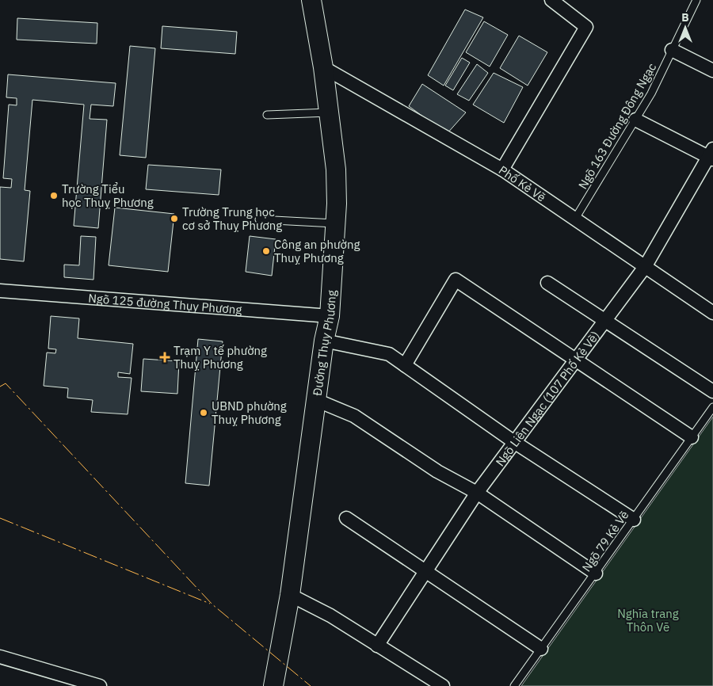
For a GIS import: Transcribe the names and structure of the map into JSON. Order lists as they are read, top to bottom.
{
  "streets": {
    "main road": ["Đường Thụy Phương"],
    "street": ["Phố Kẻ Vẽ", "Ngõ 125 đường Thụy Phương", "Ngõ Liên Ngạc (107 Phố Kẻ Vẽ)"],
    "lane": ["Ngõ 163 Đường Đông Ngạc", "Ngõ 79 Kẻ Vẽ"]
  },
  "crossings": [
    ["Ngõ 163 Đường Đông Ngạc", "Phố Kẻ Vẽ"],
    ["Phố Kẻ Vẽ", "Đường Thụy Phương"],
    ["Phố Kẻ Vẽ", "Ngõ Liên Ngạc (107 Phố Kẻ Vẽ)"],
    ["Ngõ 125 đường Thụy Phương", "Đường Thụy Phương"]
  ],
  "parks": ["Nghĩa trang Thôn Vẽ"],
  "places": {
    "other": [
      "Trường Tiểu học Thuỵ Phương",
      "Trường Trung học cơ sở Thuỵ Phương",
      "Công an phường Thuỵ Phương",
      "UBND phường Thuỵ Phương"
    ],
    "health": ["Trạm Y tế phường Thuỵ Phương"]
  },
  "north": "top"
}
